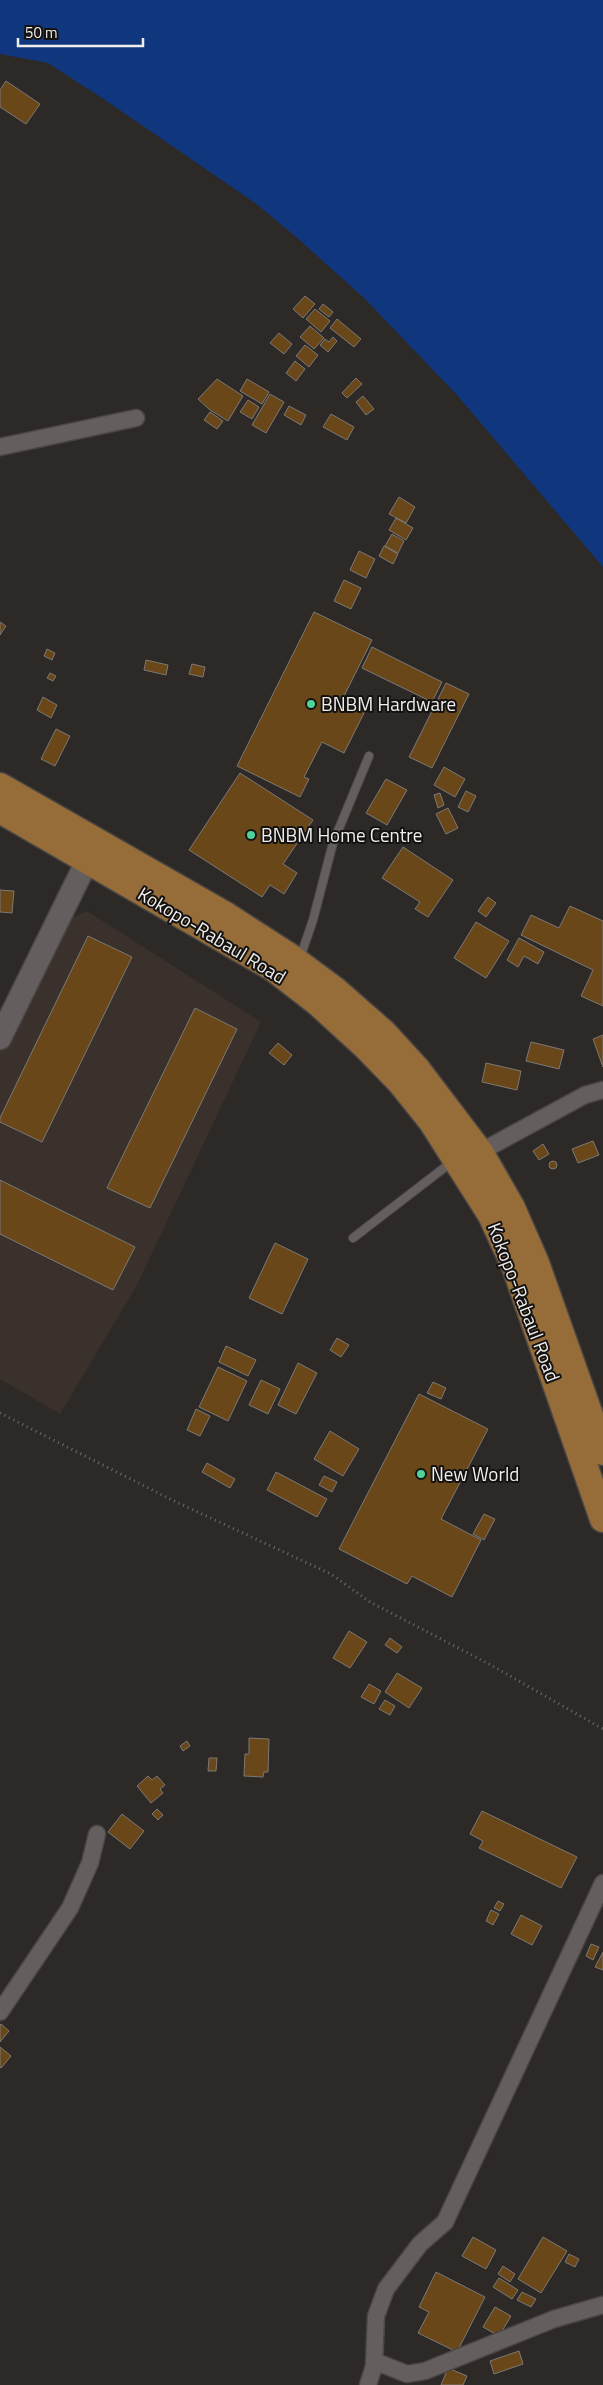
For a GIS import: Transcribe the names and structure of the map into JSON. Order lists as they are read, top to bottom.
{
  "streets": {
    "main road": ["Kokopo-Rabaul Road"]
  },
  "places": ["BNBM Hardware", "BNBM Home Centre", "New World"],
  "scale_bar": "50 m"
}
